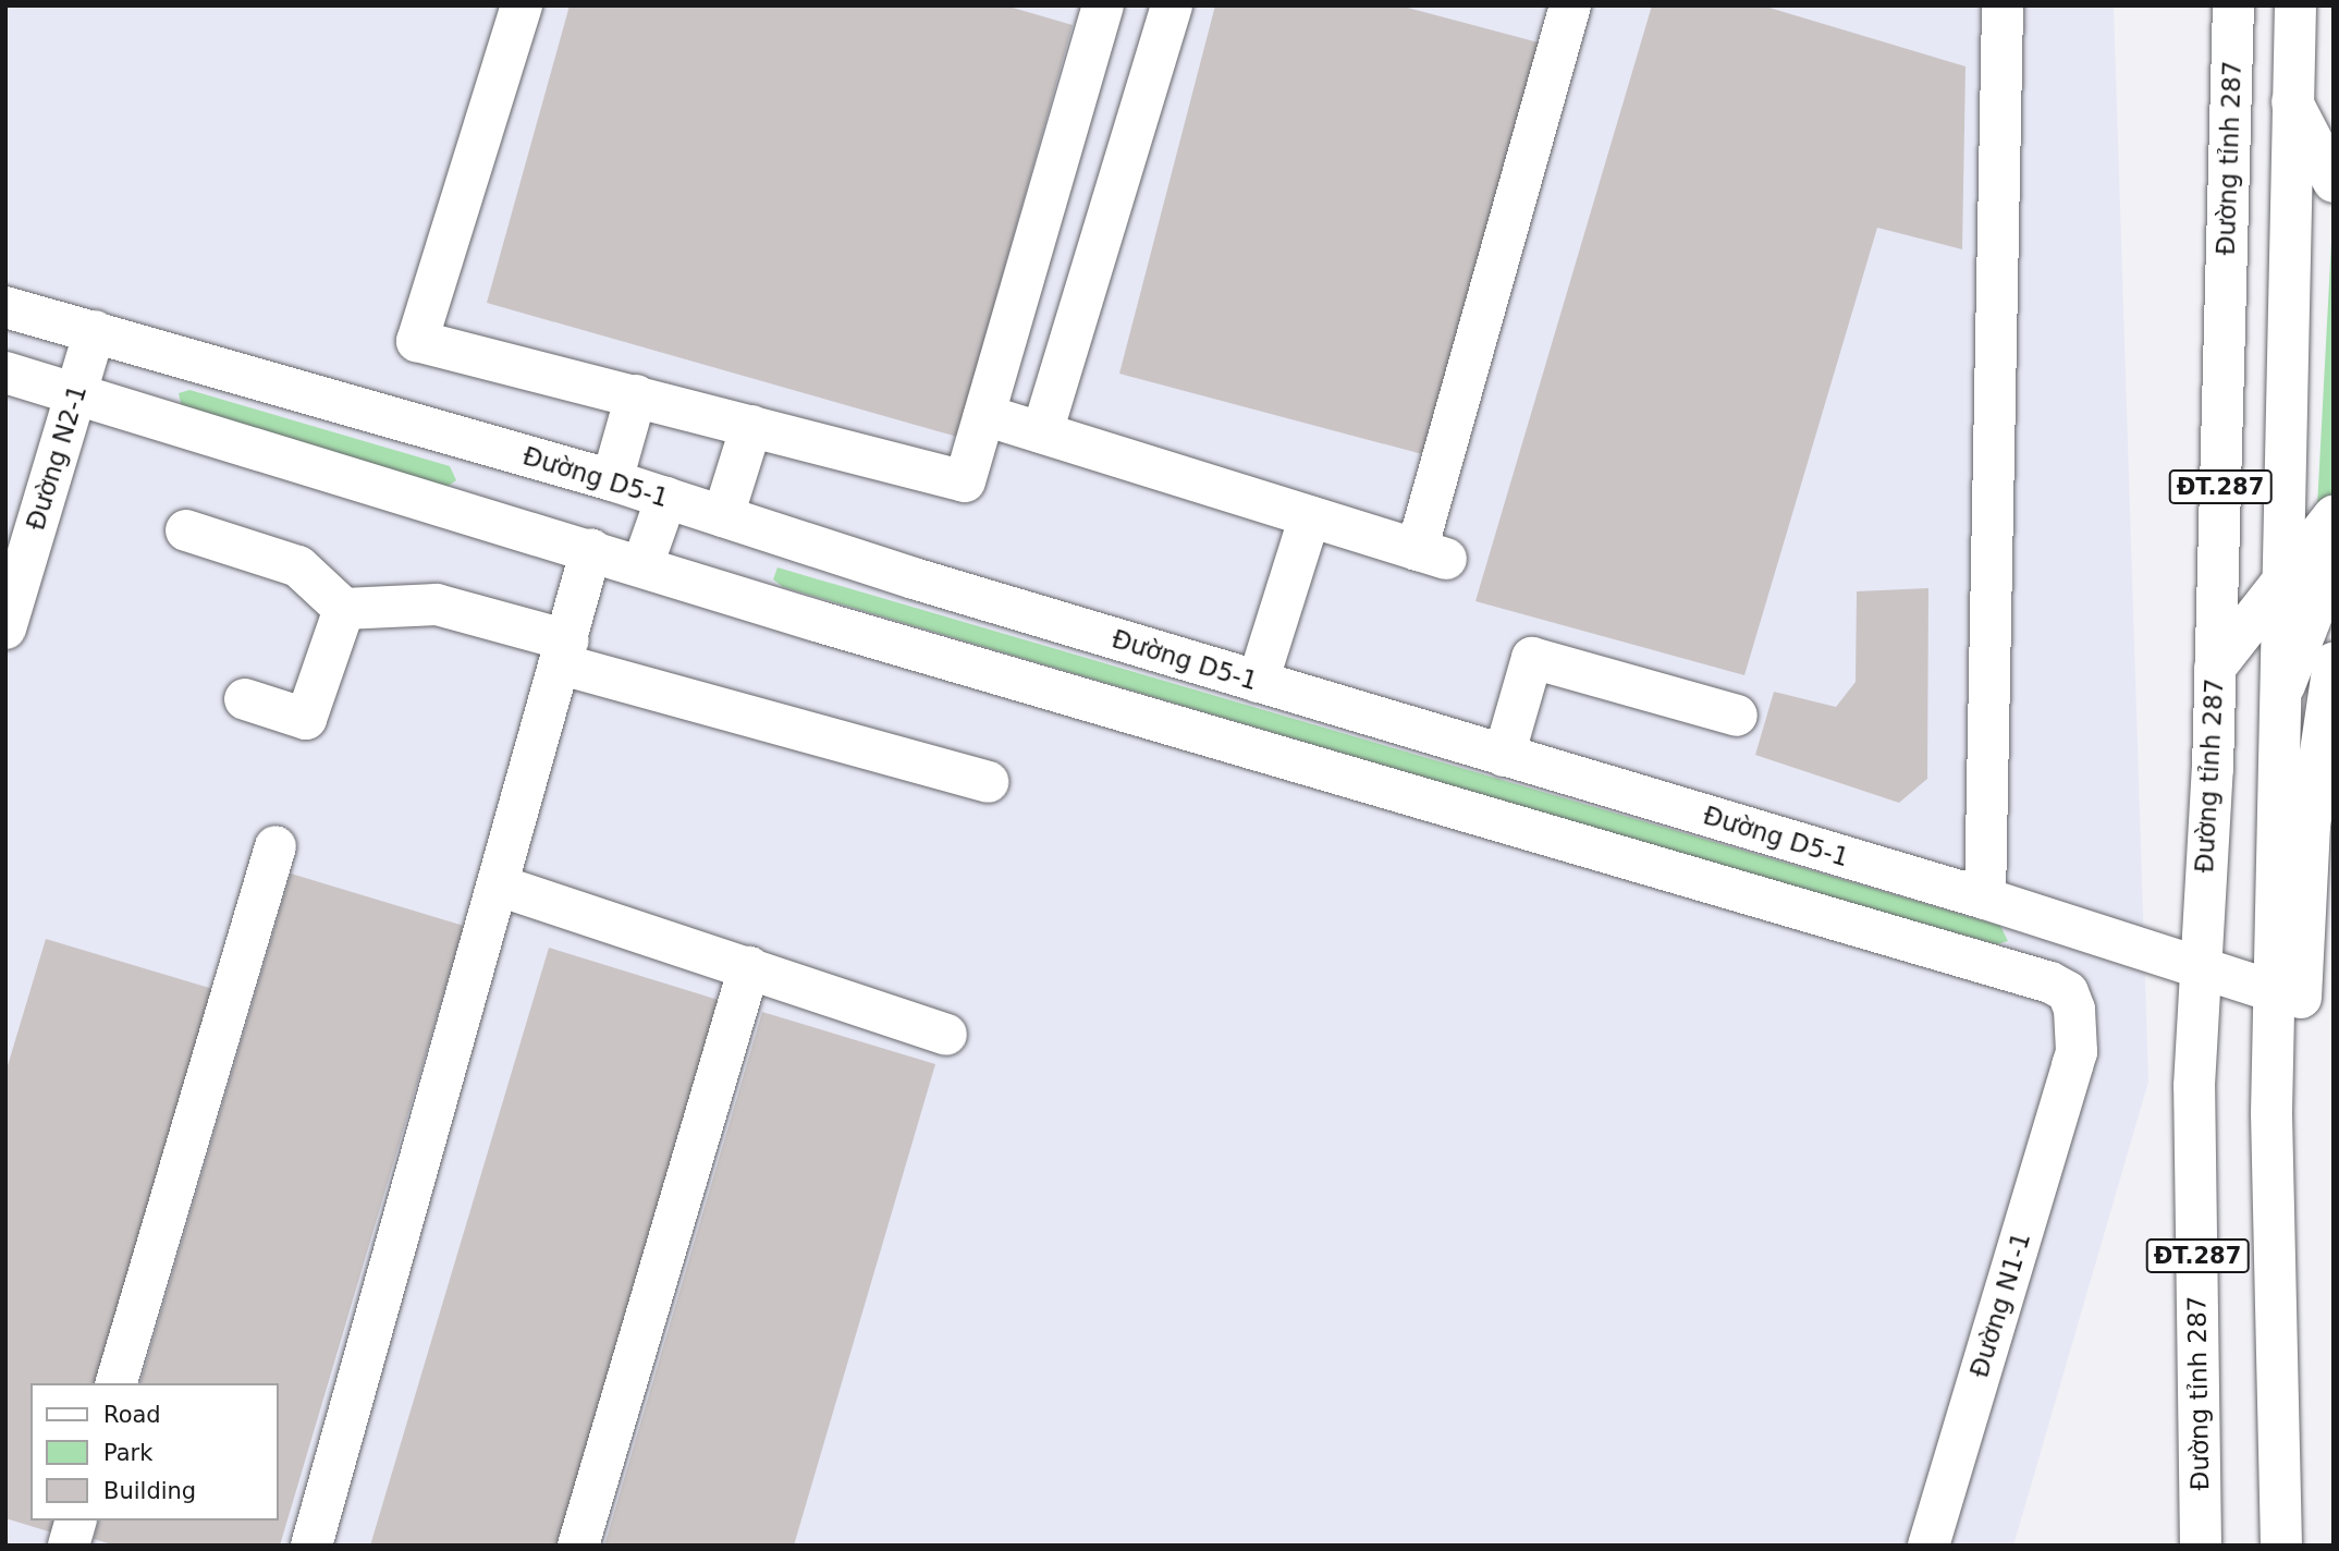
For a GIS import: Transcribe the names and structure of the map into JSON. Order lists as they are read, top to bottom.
{
  "streets": {
    "main road": [
      "Đường tỉnh 287",
      "Đường N2-1",
      "Đường D5-1",
      "ĐT.287",
      "Đường N1-1"
    ]
  },
  "crossings": [
    ["Đường tỉnh 287", "Đường D5-1"],
    ["Đường N2-1", "Đường D5-1"],
    ["Đường D5-1", "ĐT.287"]
  ],
  "legend": ["Road", "Park", "Building"]
}
